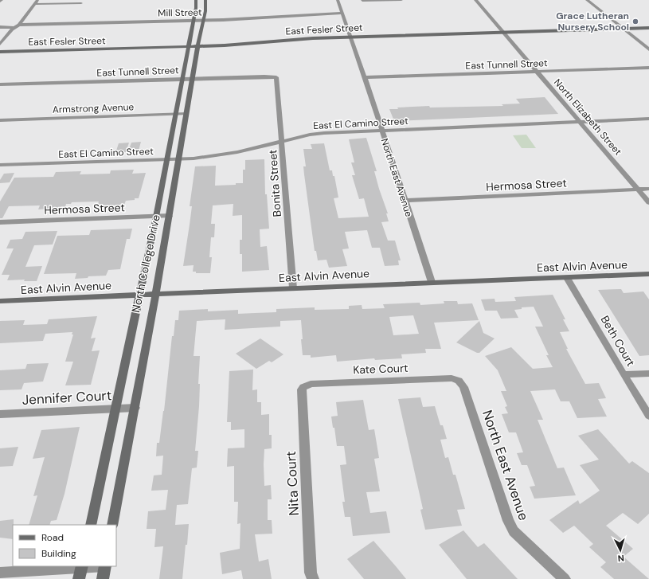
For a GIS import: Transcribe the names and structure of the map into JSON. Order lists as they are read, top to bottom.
{
  "streets": {
    "street": [
      "Mill Street",
      "East Fesler Street",
      "East Tunnell Street",
      "Armstrong Avenue",
      "North Elizabeth Street",
      "East El Camino Street",
      "North East Avenue",
      "Bonita Street",
      "Hermosa Street",
      "North College Drive",
      "East Alvin Avenue",
      "Beth Court",
      "Kate Court",
      "Jennifer Court",
      "Nita Court"
    ]
  },
  "crossings": [
    ["Mill Street", "North East Avenue"],
    ["Mill Street", "North College Drive"],
    ["East Fesler Street", "North Elizabeth Street"],
    ["East Fesler Street", "North East Avenue"],
    ["East Fesler Street", "North College Drive"],
    ["East Tunnell Street", "North Elizabeth Street"],
    ["East Tunnell Street", "North East Avenue"],
    ["East Tunnell Street", "Bonita Street"],
    ["East Tunnell Street", "North College Drive"],
    ["Armstrong Avenue", "North College Drive"],
    ["North Elizabeth Street", "East El Camino Street"],
    ["North Elizabeth Street", "Hermosa Street"],
    ["East El Camino Street", "North East Avenue"],
    ["East El Camino Street", "Bonita Street"],
    ["East El Camino Street", "North College Drive"],
    ["North East Avenue", "Hermosa Street"],
    ["North East Avenue", "East Alvin Avenue"],
    ["North East Avenue", "Kate Court"],
    ["Bonita Street", "East Alvin Avenue"],
    ["Hermosa Street", "North College Drive"],
    ["North College Drive", "East Alvin Avenue"],
    ["North College Drive", "Jennifer Court"],
    ["East Alvin Avenue", "Beth Court"],
    ["Kate Court", "Nita Court"]
  ],
  "places": ["Grace Lutheran Nursery School"],
  "legend": ["Road", "Building"],
  "north": "bottom"
}
